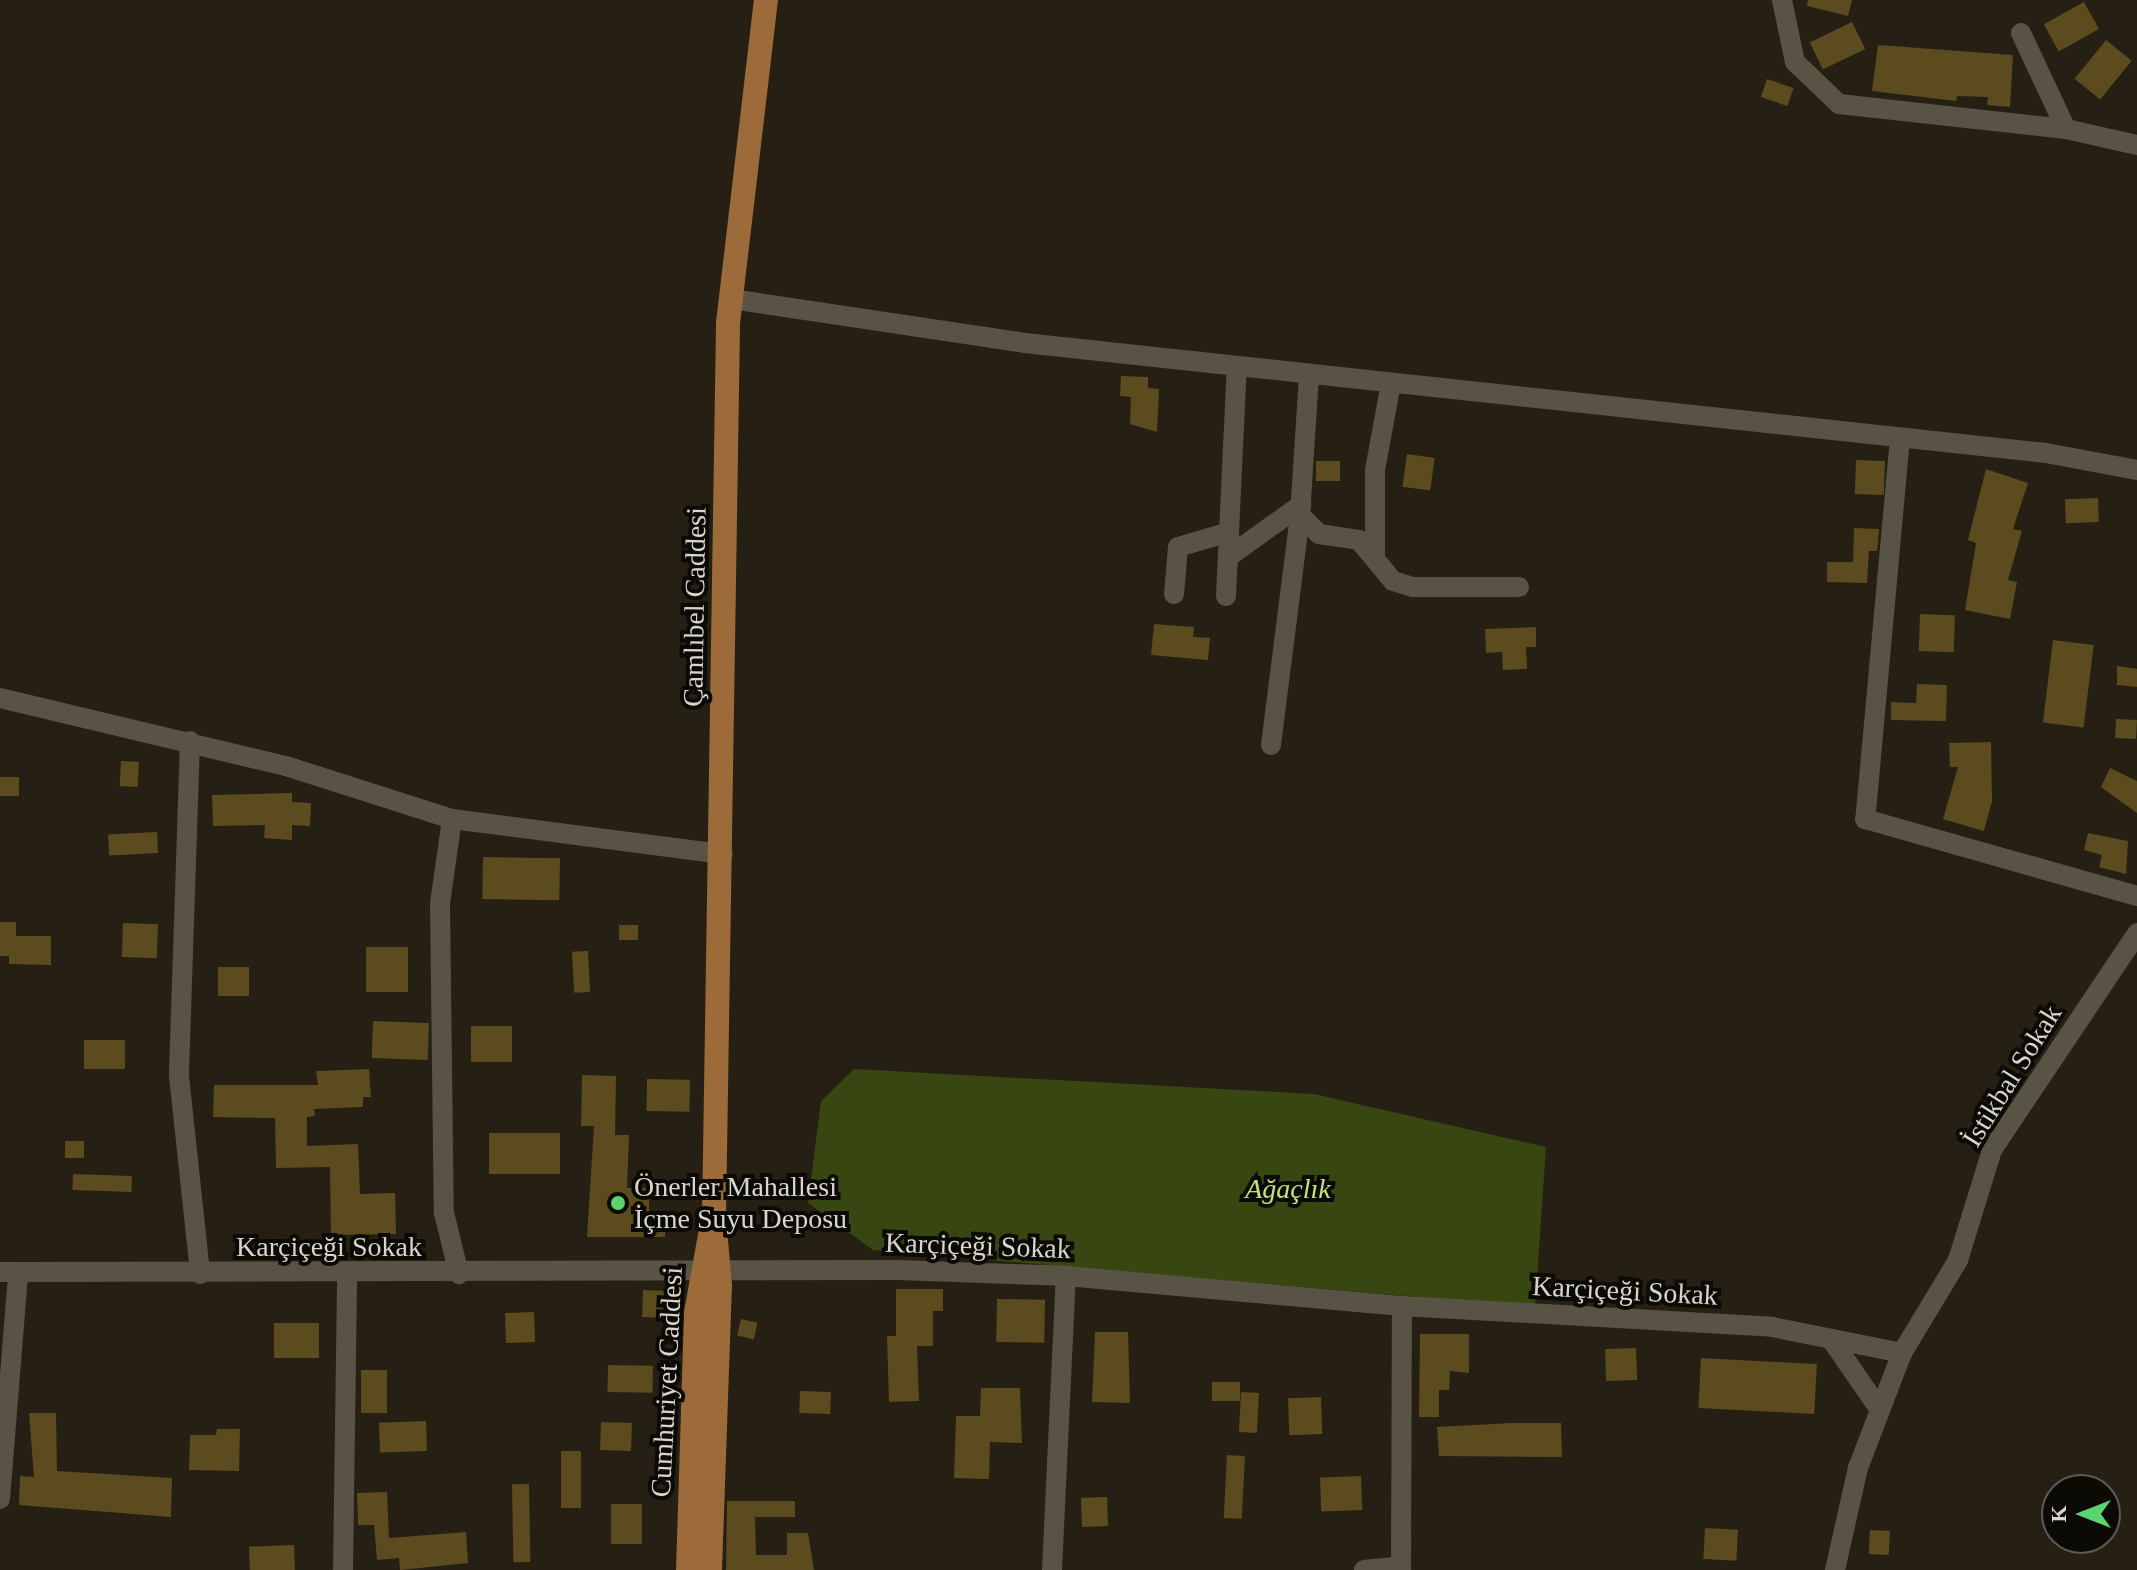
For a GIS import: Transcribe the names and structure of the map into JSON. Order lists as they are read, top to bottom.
{
  "streets": {
    "main road": ["Çamlıbel Caddesi", "Cumhuriyet Caddesi"],
    "street": ["İstikbal Sokak", "Karçiçeği Sokak"]
  },
  "crossings": [
    ["Çamlıbel Caddesi", "Cumhuriyet Caddesi"],
    ["İstikbal Sokak", "Karçiçeği Sokak"],
    ["Karçiçeği Sokak", "Cumhuriyet Caddesi"]
  ],
  "parks": ["Ağaçlık"],
  "places": ["Önerler Mahallesi İçme Suyu Deposu"],
  "north": "left"
}
